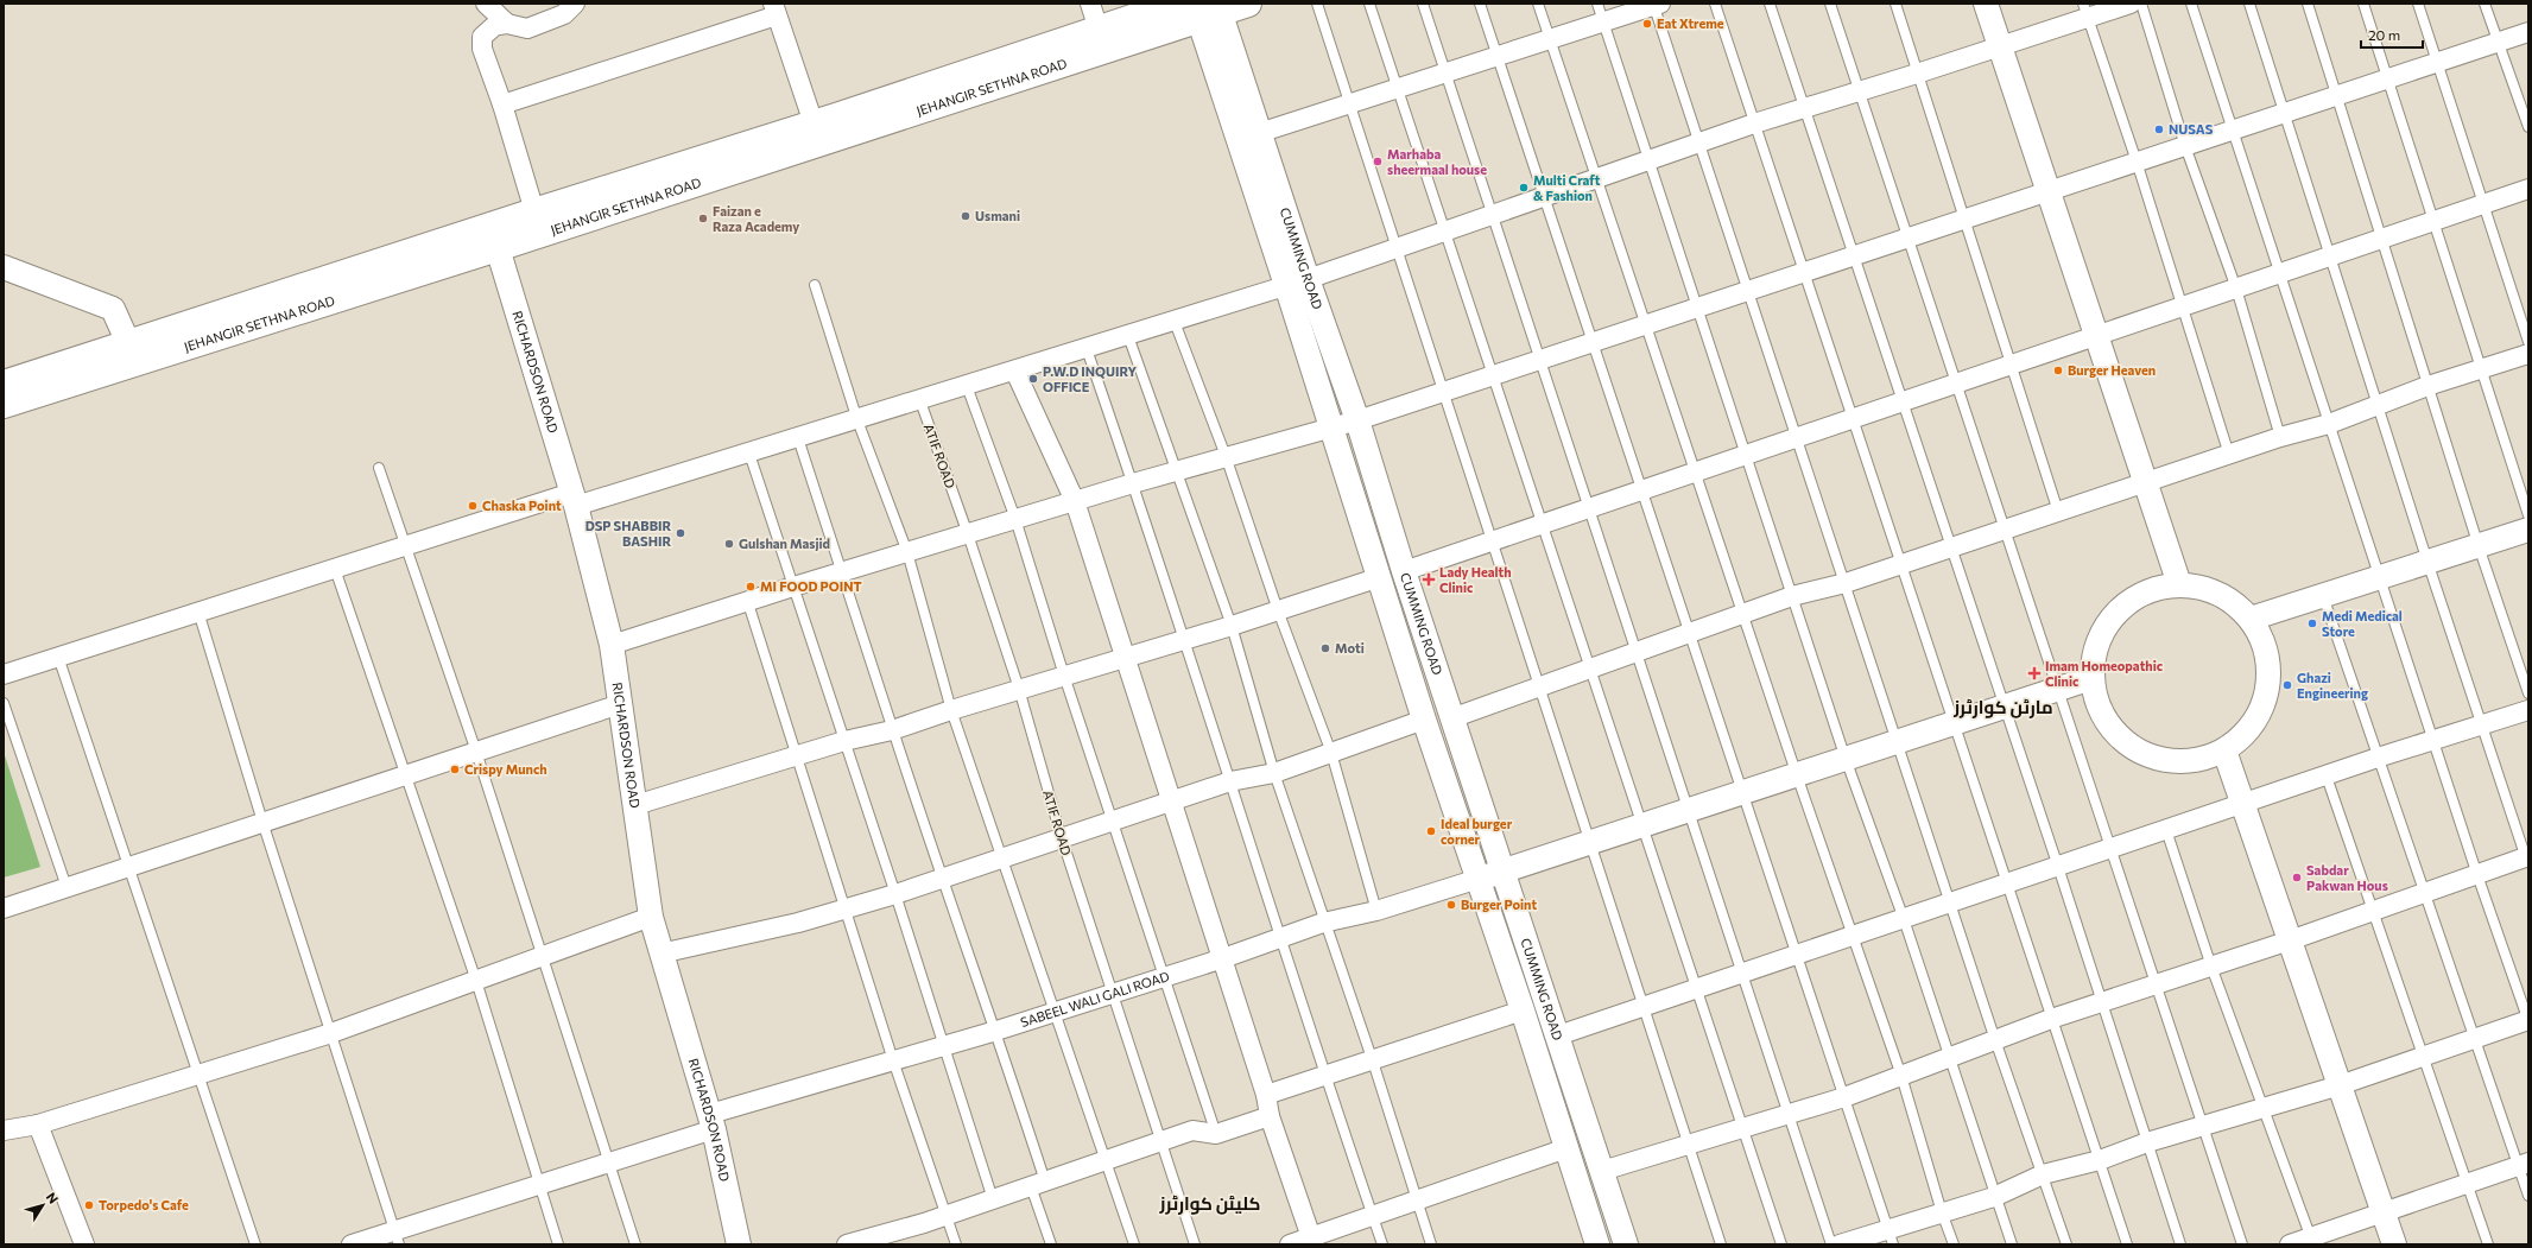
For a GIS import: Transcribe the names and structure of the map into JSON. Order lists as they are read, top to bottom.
{
  "streets": {
    "highway": ["JEHANGIR SETHNA ROAD"],
    "street": ["CUMMING ROAD", "RICHARDSON ROAD", "SABEEL WALI GALI ROAD"],
    "lane": ["ATIF ROAD"]
  },
  "crossings": [
    ["JEHANGIR SETHNA ROAD", "CUMMING ROAD"],
    ["JEHANGIR SETHNA ROAD", "RICHARDSON ROAD"],
    ["CUMMING ROAD", "SABEEL WALI GALI ROAD"],
    ["RICHARDSON ROAD", "SABEEL WALI GALI ROAD"],
    ["ATIF ROAD", "SABEEL WALI GALI ROAD"]
  ],
  "districts": ["مارٹن کوارٹرز", "کلیٹن کوارٹرز"],
  "places": {
    "other": [
      "Eat Xtreme",
      "NUSAS",
      "Marhaba sheermaal house",
      "Multi Craft & Fashion",
      "Usmani",
      "Faizan e Raza Academy",
      "Burger Heaven",
      "P.W.D INQUIRY OFFICE",
      "Chaska Point",
      "DSP SHABBIR BASHIR",
      "Gulshan Masjid",
      "MI FOOD POINT",
      "Medi Medical Store",
      "Moti",
      "Ghazi Engineering",
      "Crispy Munch",
      "Ideal burger corner",
      "Sabdar Pakwan Hous",
      "Burger Point",
      "Torpedo's Cafe"
    ],
    "health": ["Lady Health Clinic", "Imam Homeopathic Clinic"]
  },
  "scale_bar": "20 m",
  "north": "top right"
}
